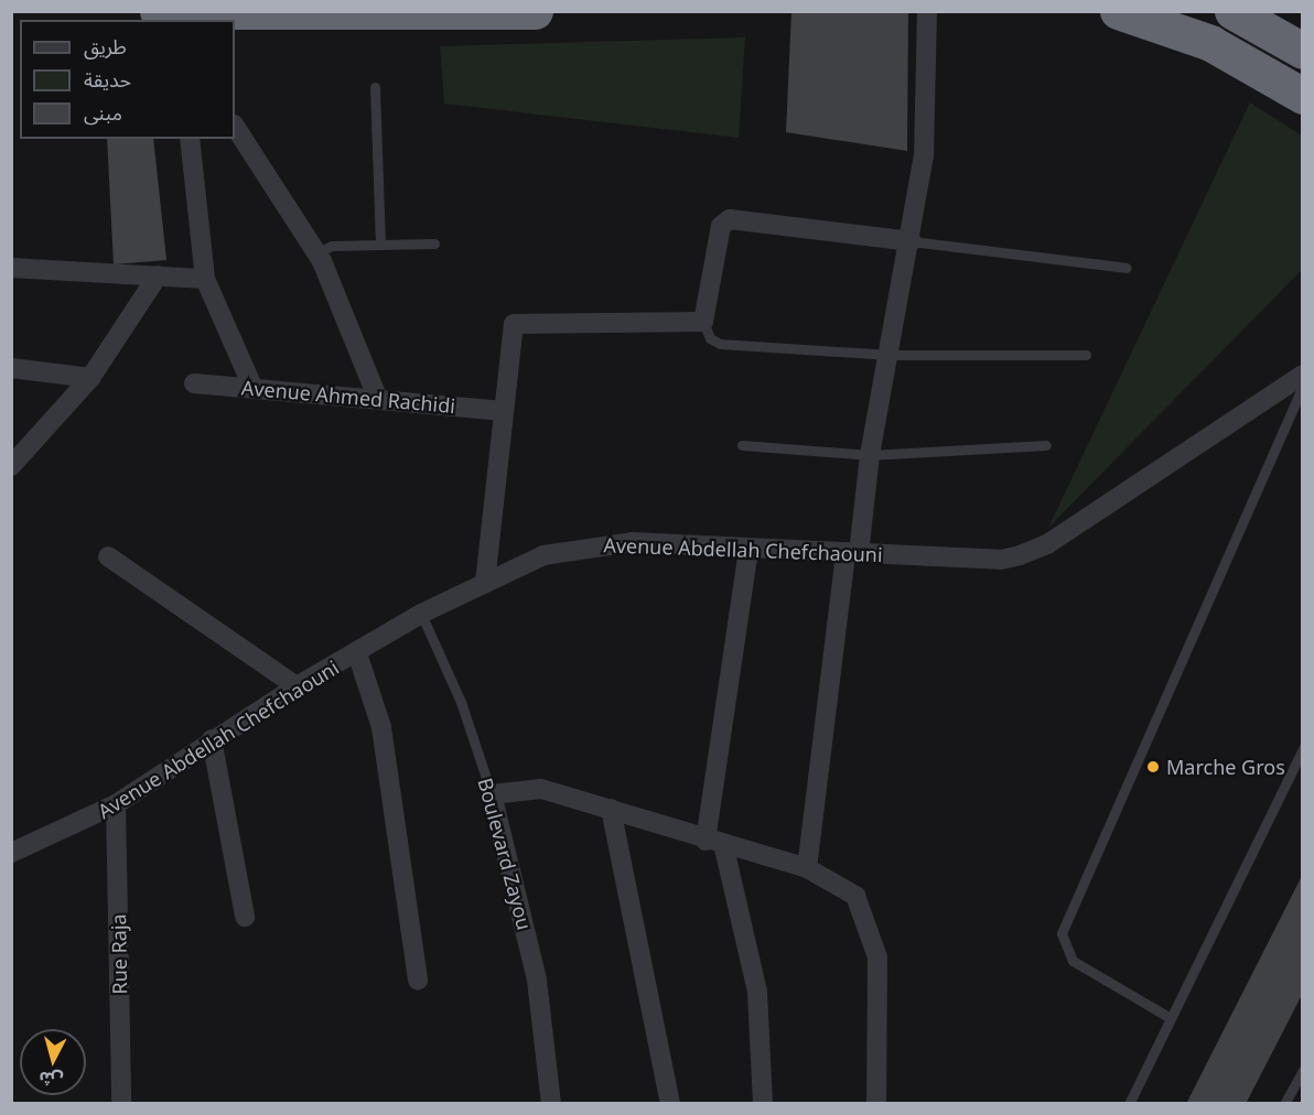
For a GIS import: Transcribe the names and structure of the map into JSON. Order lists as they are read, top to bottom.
{
  "streets": {
    "street": [
      "Avenue Ahmed Rachidi",
      "Avenue Abdellah Chefchaouni",
      "Boulevard Zayou",
      "Rue Raja"
    ]
  },
  "crossings": [
    ["Avenue Abdellah Chefchaouni", "Boulevard Zayou"],
    ["Avenue Abdellah Chefchaouni", "Rue Raja"]
  ],
  "places": ["Marche Gros"],
  "legend": ["طريق", "حديقة", "مبنى"],
  "north": "bottom"
}
